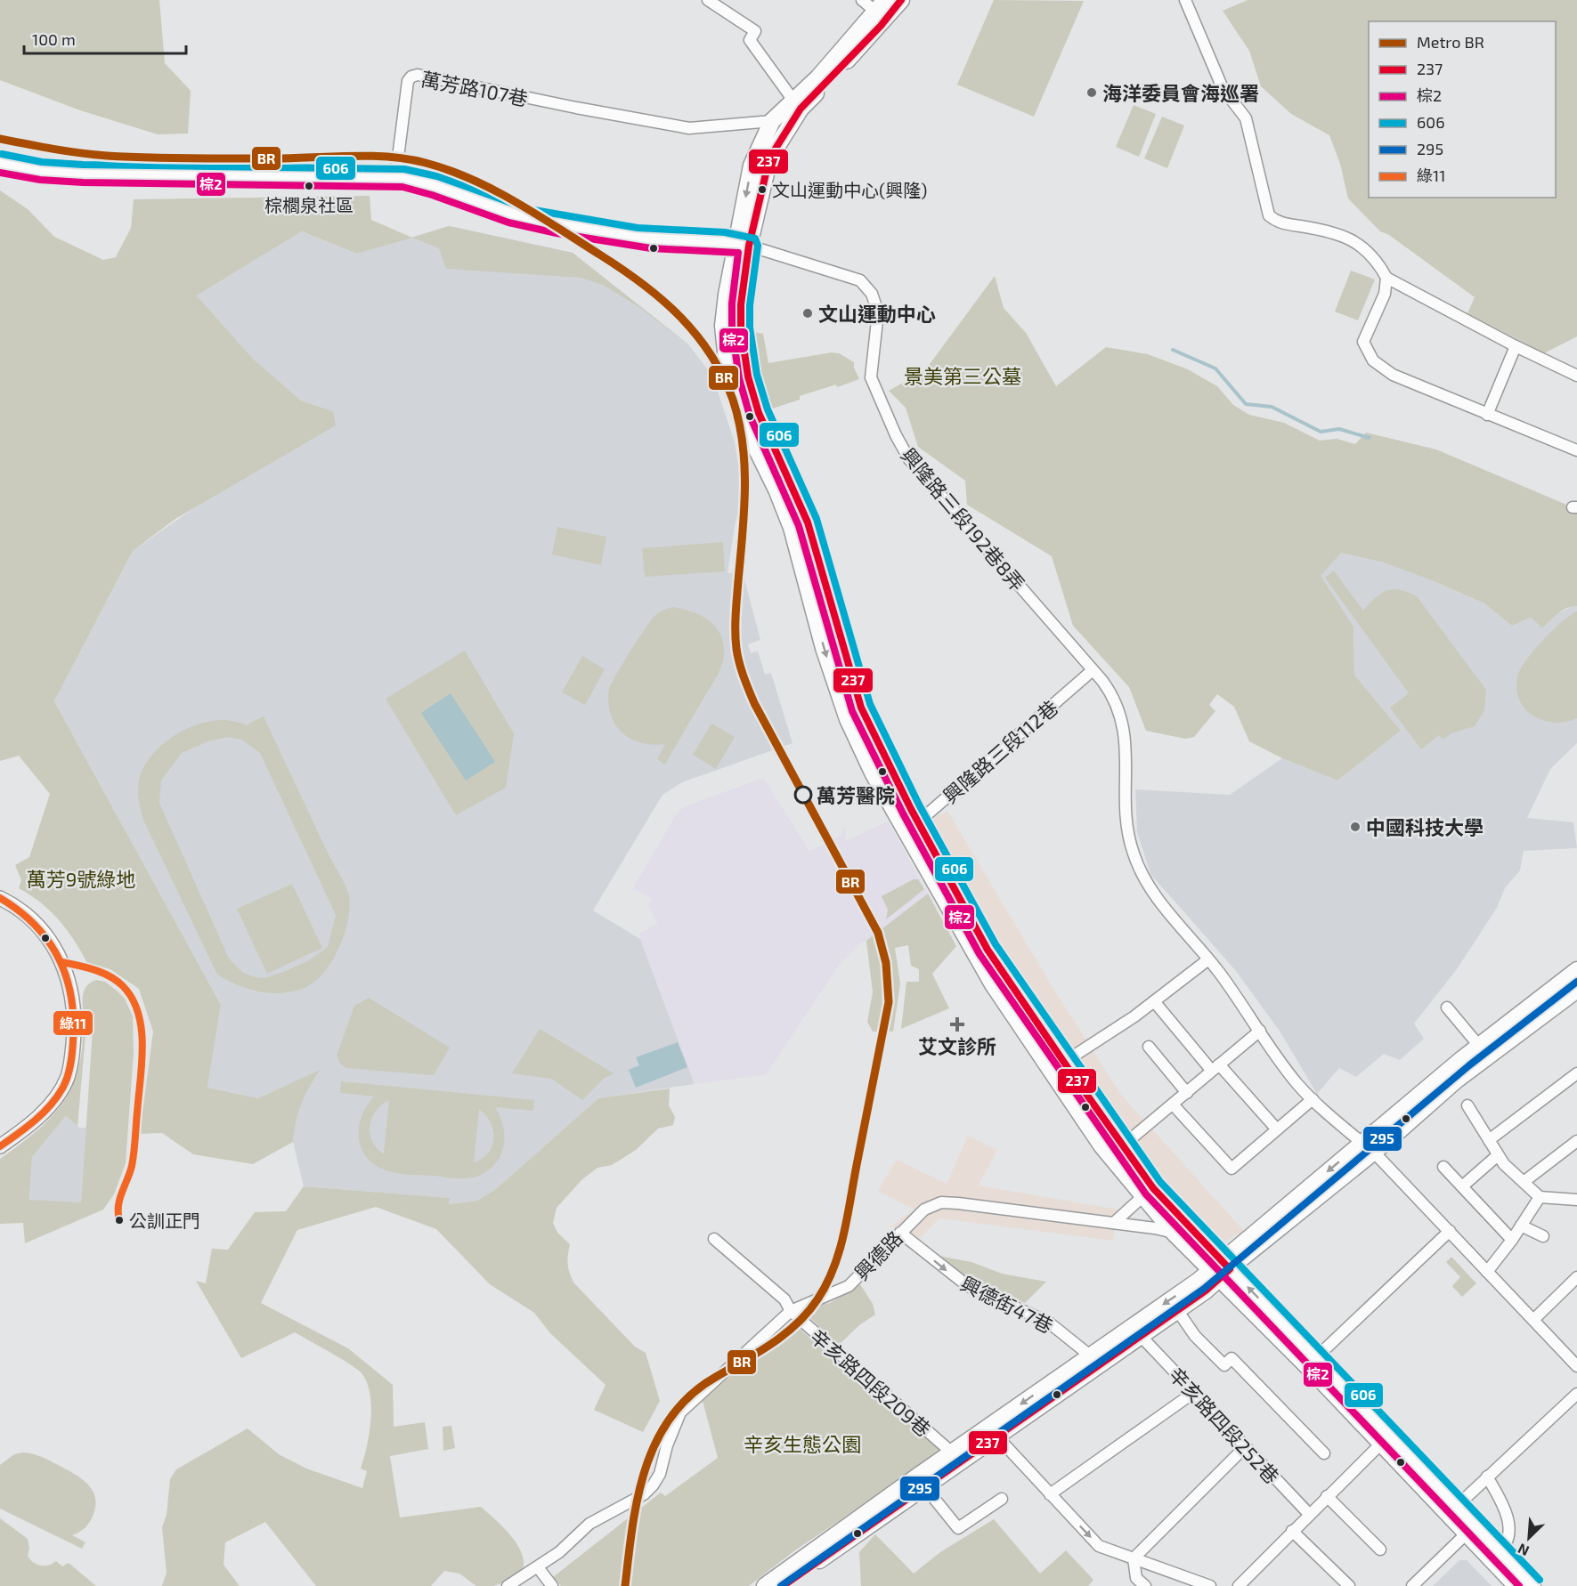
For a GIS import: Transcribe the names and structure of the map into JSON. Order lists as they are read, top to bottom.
{
  "streets": {
    "street": [
      "萬芳路107巷",
      "興隆路三段192巷8弄",
      "興隆路三段112巷",
      "興德路",
      "興德街47巷",
      "辛亥路四段209巷",
      "辛亥路四段252巷"
    ]
  },
  "crossings": [
    ["興隆路三段192巷8弄", "興隆路三段112巷"],
    ["興德路", "興德街47巷"],
    ["興德路", "辛亥路四段209巷"]
  ],
  "one_way": ["興德街47巷"],
  "parks": ["景美第三公墓", "萬芳9號綠地", "辛亥生態公園"],
  "places": {
    "other": [
      "海洋委員會海巡署",
      "棕櫚泉社區",
      "文山運動中心(興隆)",
      "文山運動中心",
      "萬芳醫院",
      "中國科技大學",
      "公訓正門"
    ],
    "health": ["艾文診所"]
  },
  "lines": [
    "transit line 237",
    "metro line BR",
    "transit line 606",
    "transit line 棕2",
    "transit line 綠11",
    "transit line 295"
  ],
  "legend": [
    "Metro BR",
    "237",
    "棕2",
    "606",
    "295",
    "綠11"
  ],
  "scale_bar": "100 m",
  "north": "bottom left"
}
